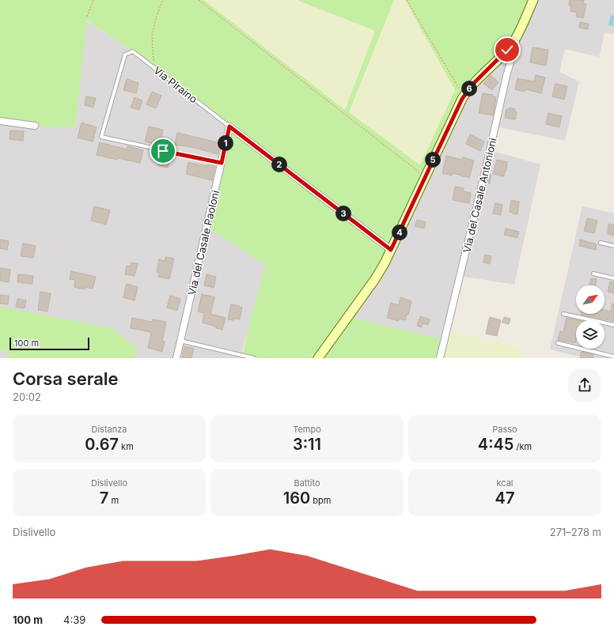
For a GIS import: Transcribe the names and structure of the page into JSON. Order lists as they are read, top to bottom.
{
  "streets": {
    "street": ["Via Piraino", "Via del Casale Antonioni", "Via del Casale Paoloni"]
  },
  "crossings": [
    ["Via Piraino", "Via del Casale Paoloni"]
  ],
  "scale_bar": "100 m",
  "north": "top right",
  "page": {
    "pins": [
      "6",
      "1",
      "5",
      "2",
      "3",
      "4"
    ],
    "scale": "100 m",
    "heading": ["Corsa serale", "20:02"],
    "stats": [
      ["Distanza", "0.67 km"],
      ["Tempo", "3:11"],
      ["Passo", "4:45 /km"],
      ["Dislivello", "7 m"],
      ["Battito", "160 bpm"],
      ["kcal", "47"]
    ],
    "chart": ["Dislivello", "271–278 m"],
    "list": [
      {
        "name": "100 m",
        "note": "4:39"
      }
    ]
  }
}
